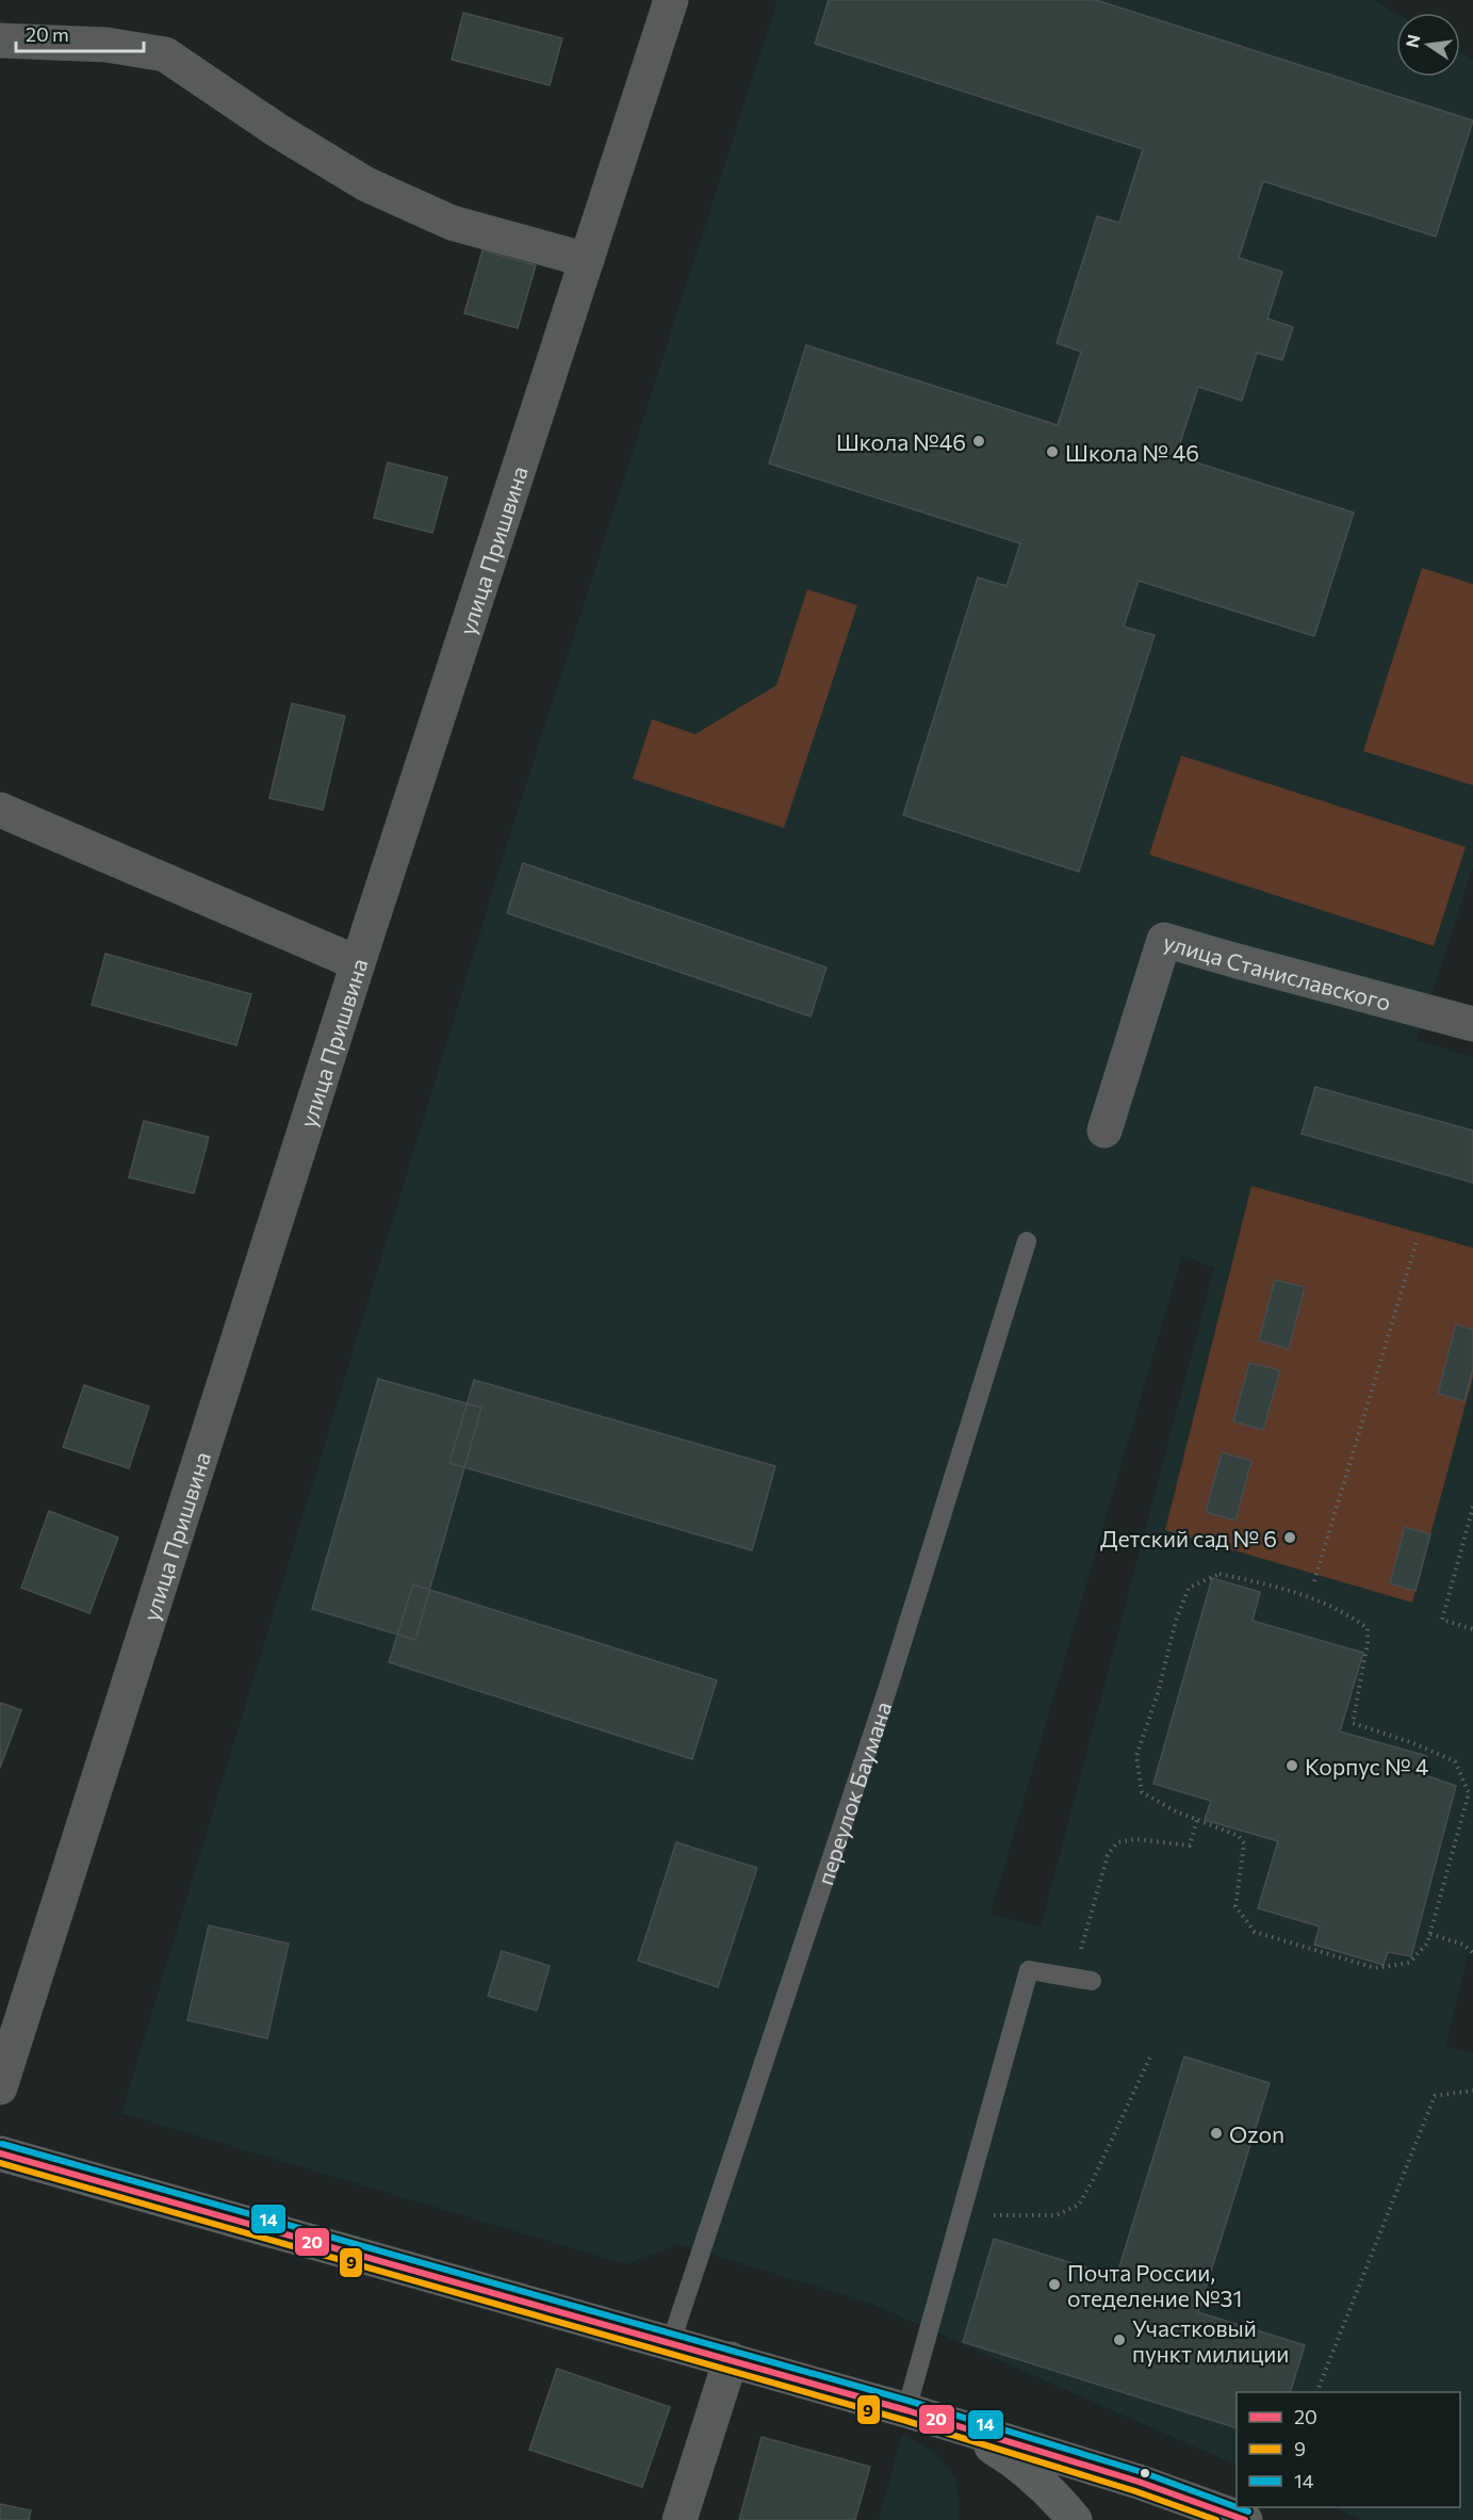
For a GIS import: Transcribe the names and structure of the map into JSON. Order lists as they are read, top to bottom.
{
  "streets": {
    "street": ["улица Пришвина", "улица Станиславского"],
    "lane": ["переулок Баумана"]
  },
  "places": [
    "Школа №46",
    "Школа № 46",
    "Детский сад № 6",
    "Корпус № 4",
    "Ozon",
    "Почта России, отеделение №31",
    "Участковый пункт милиции"
  ],
  "lines": ["transit line 14", "transit line 20", "transit line 9"],
  "legend": ["20", "9", "14"],
  "scale_bar": "20 m",
  "north": "left"
}
